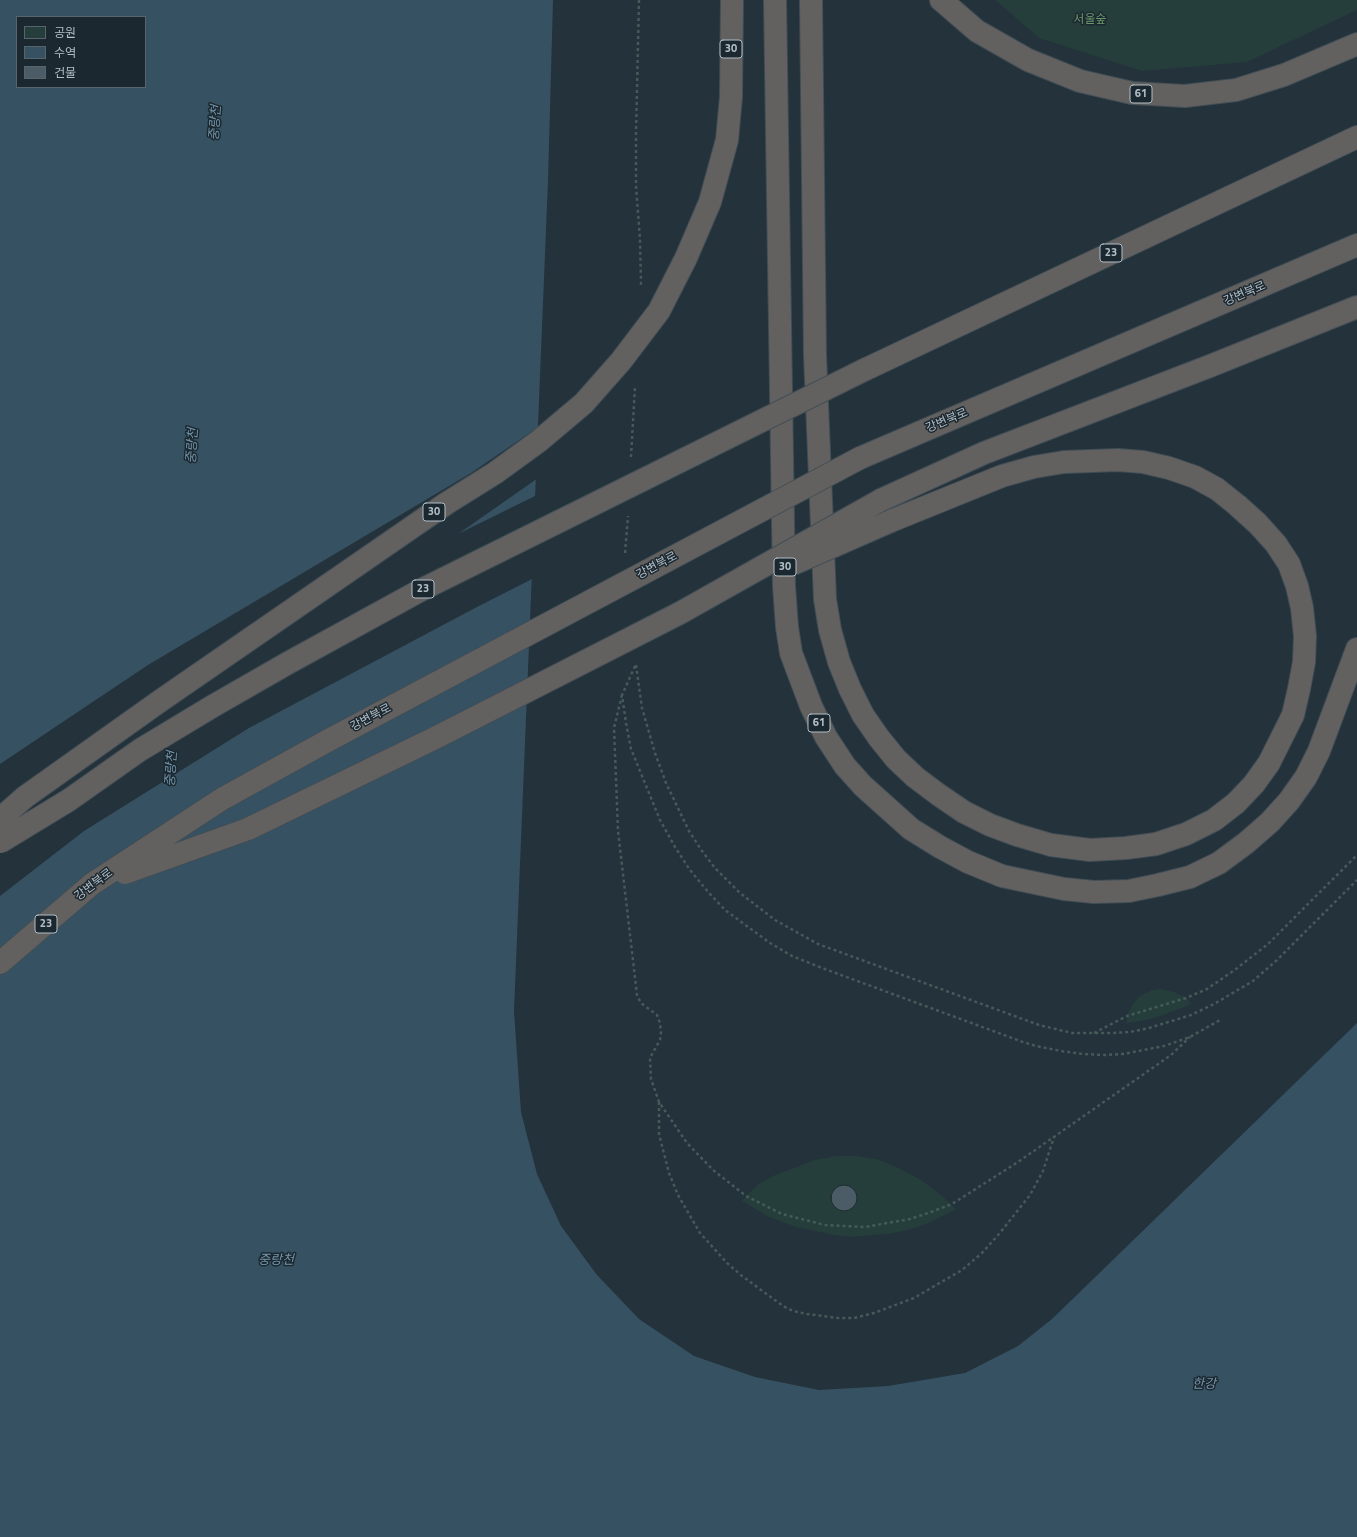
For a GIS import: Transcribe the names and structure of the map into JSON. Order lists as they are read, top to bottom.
{
  "streets": {
    "highway": [
      "30",
      "61",
      "23",
      "강변북로"
    ]
  },
  "crossings": [
    ["30", "강변북로"]
  ],
  "water": ["중랑천", "한강"],
  "parks": ["서울숲"],
  "legend": ["공원", "수역", "건물"]
}
